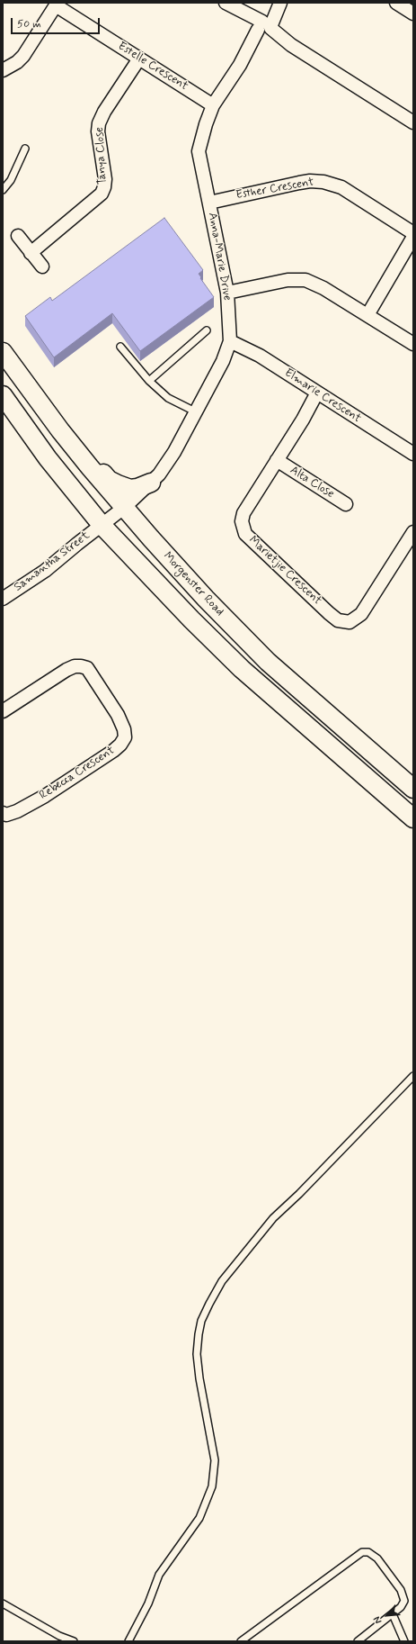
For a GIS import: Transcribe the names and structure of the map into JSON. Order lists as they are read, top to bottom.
{
  "streets": {
    "main road": ["Morgenster Road"],
    "street": [
      "Estelle Crescent",
      "Tanya Close",
      "Esther Crescent",
      "Anna-Marie Drive",
      "Elmarie Crescent",
      "Alta Close",
      "Samantha Street",
      "Marietjie Crescent",
      "Rebecca Crescent"
    ]
  },
  "crossings": [
    ["Estelle Crescent", "Tanya Close"],
    ["Estelle Crescent", "Anna-Marie Drive"],
    ["Esther Crescent", "Anna-Marie Drive"],
    ["Anna-Marie Drive", "Elmarie Crescent"],
    ["Anna-Marie Drive", "Samantha Street"],
    ["Anna-Marie Drive", "Morgenster Road"],
    ["Elmarie Crescent", "Marietjie Crescent"],
    ["Alta Close", "Marietjie Crescent"],
    ["Samantha Street", "Morgenster Road"]
  ],
  "scale_bar": "50 m",
  "north": "bottom left"
}
